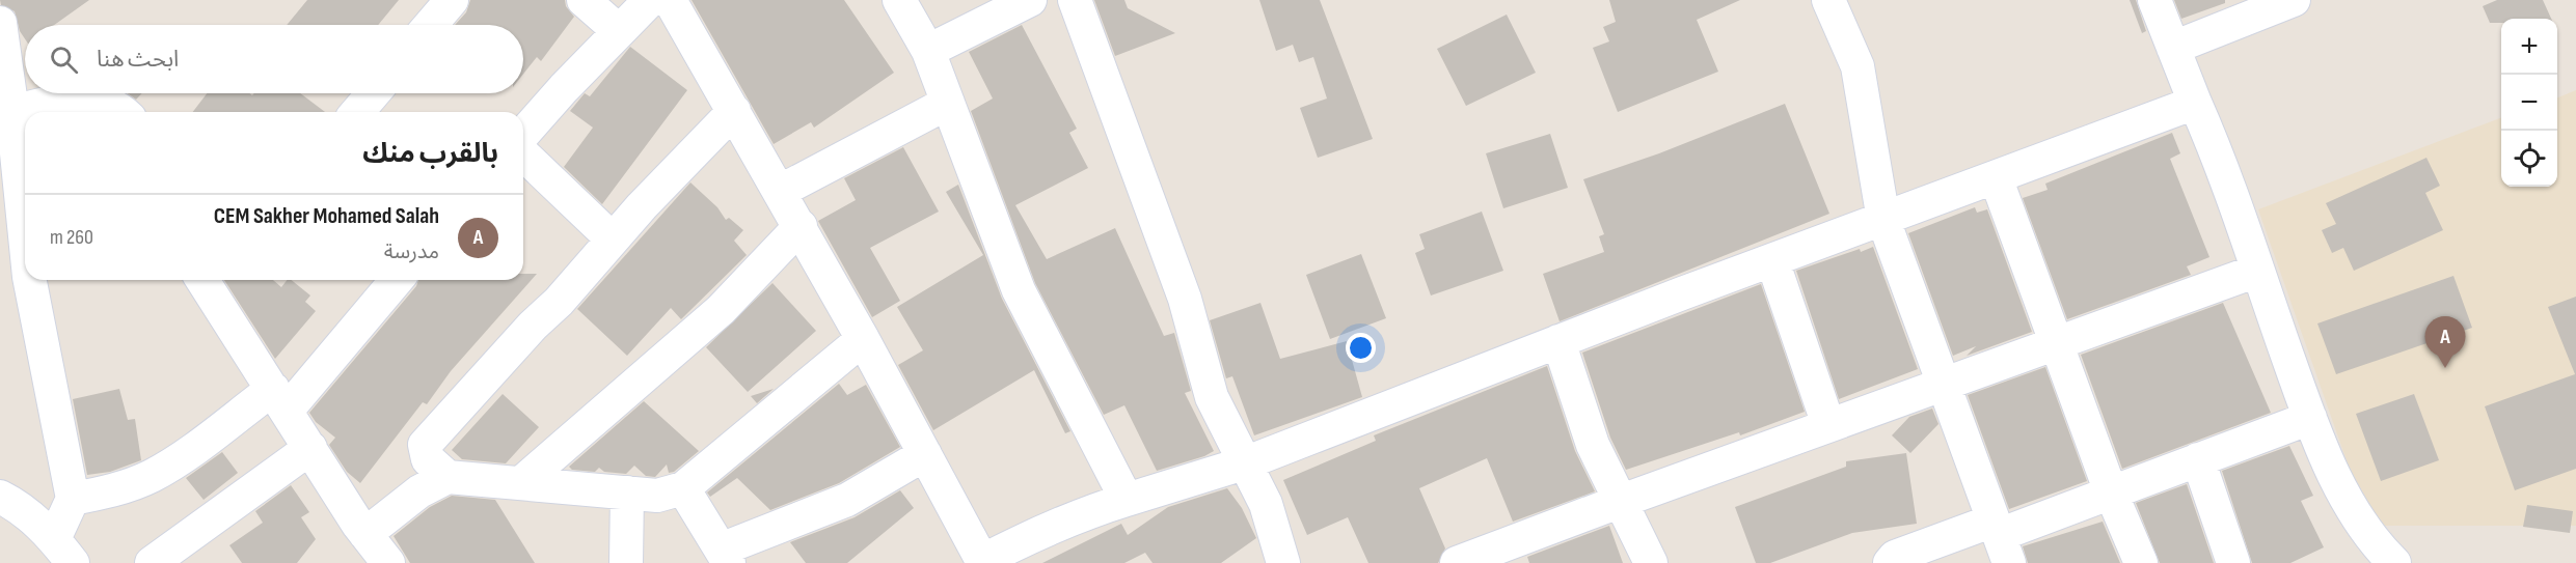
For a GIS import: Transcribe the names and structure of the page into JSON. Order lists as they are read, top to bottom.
{
  "page": {
    "map_buttons": ["+", "−"],
    "search": "ابحث هنا",
    "heading": "بالقرب منك",
    "list": [
      {
        "mark": "A",
        "name": "CEM Sakher Mohamed Salah",
        "note": "مدرسة",
        "value": "260 m"
      }
    ],
    "pins": "A"
  }
}
